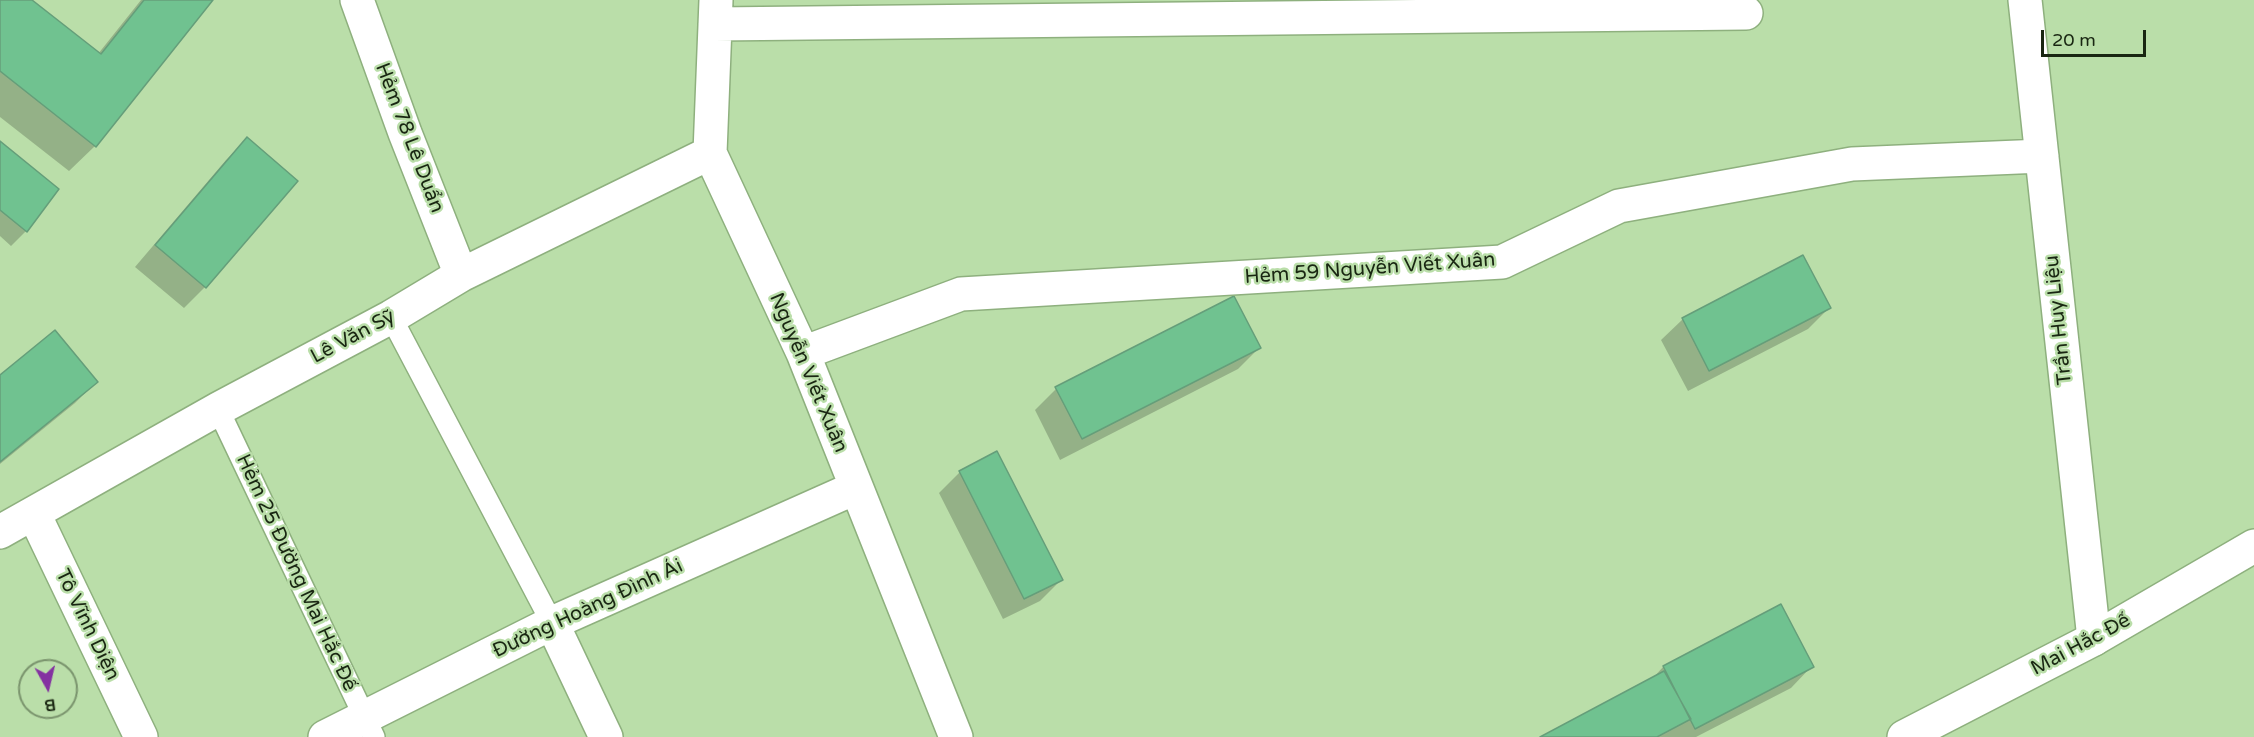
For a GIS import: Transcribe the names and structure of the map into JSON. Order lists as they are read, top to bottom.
{
  "streets": {
    "street": [
      "Hẻm 78 Lê Duẩn",
      "Hẻm 59 Nguyễn Viết Xuân",
      "Trần Huy Liệu",
      "Lê Văn Sỹ",
      "Nguyễn Viết Xuân",
      "Đường Hoàng Đình Ái",
      "Tô Vĩnh Diện",
      "Mai Hắc Đế"
    ],
    "lane": ["Hẻm 25 Đường Mai Hắc Đế"]
  },
  "crossings": [
    ["Hẻm 78 Lê Duẩn", "Lê Văn Sỹ"],
    ["Hẻm 59 Nguyễn Viết Xuân", "Trần Huy Liệu"],
    ["Hẻm 59 Nguyễn Viết Xuân", "Nguyễn Viết Xuân"],
    ["Trần Huy Liệu", "Mai Hắc Đế"],
    ["Lê Văn Sỹ", "Nguyễn Viết Xuân"],
    ["Lê Văn Sỹ", "Hẻm 25 Đường Mai Hắc Đế"],
    ["Lê Văn Sỹ", "Tô Vĩnh Diện"],
    ["Nguyễn Viết Xuân", "Đường Hoàng Đình Ái"],
    ["Hẻm 25 Đường Mai Hắc Đế", "Đường Hoàng Đình Ái"]
  ],
  "scale_bar": "20 m",
  "north": "bottom"
}
